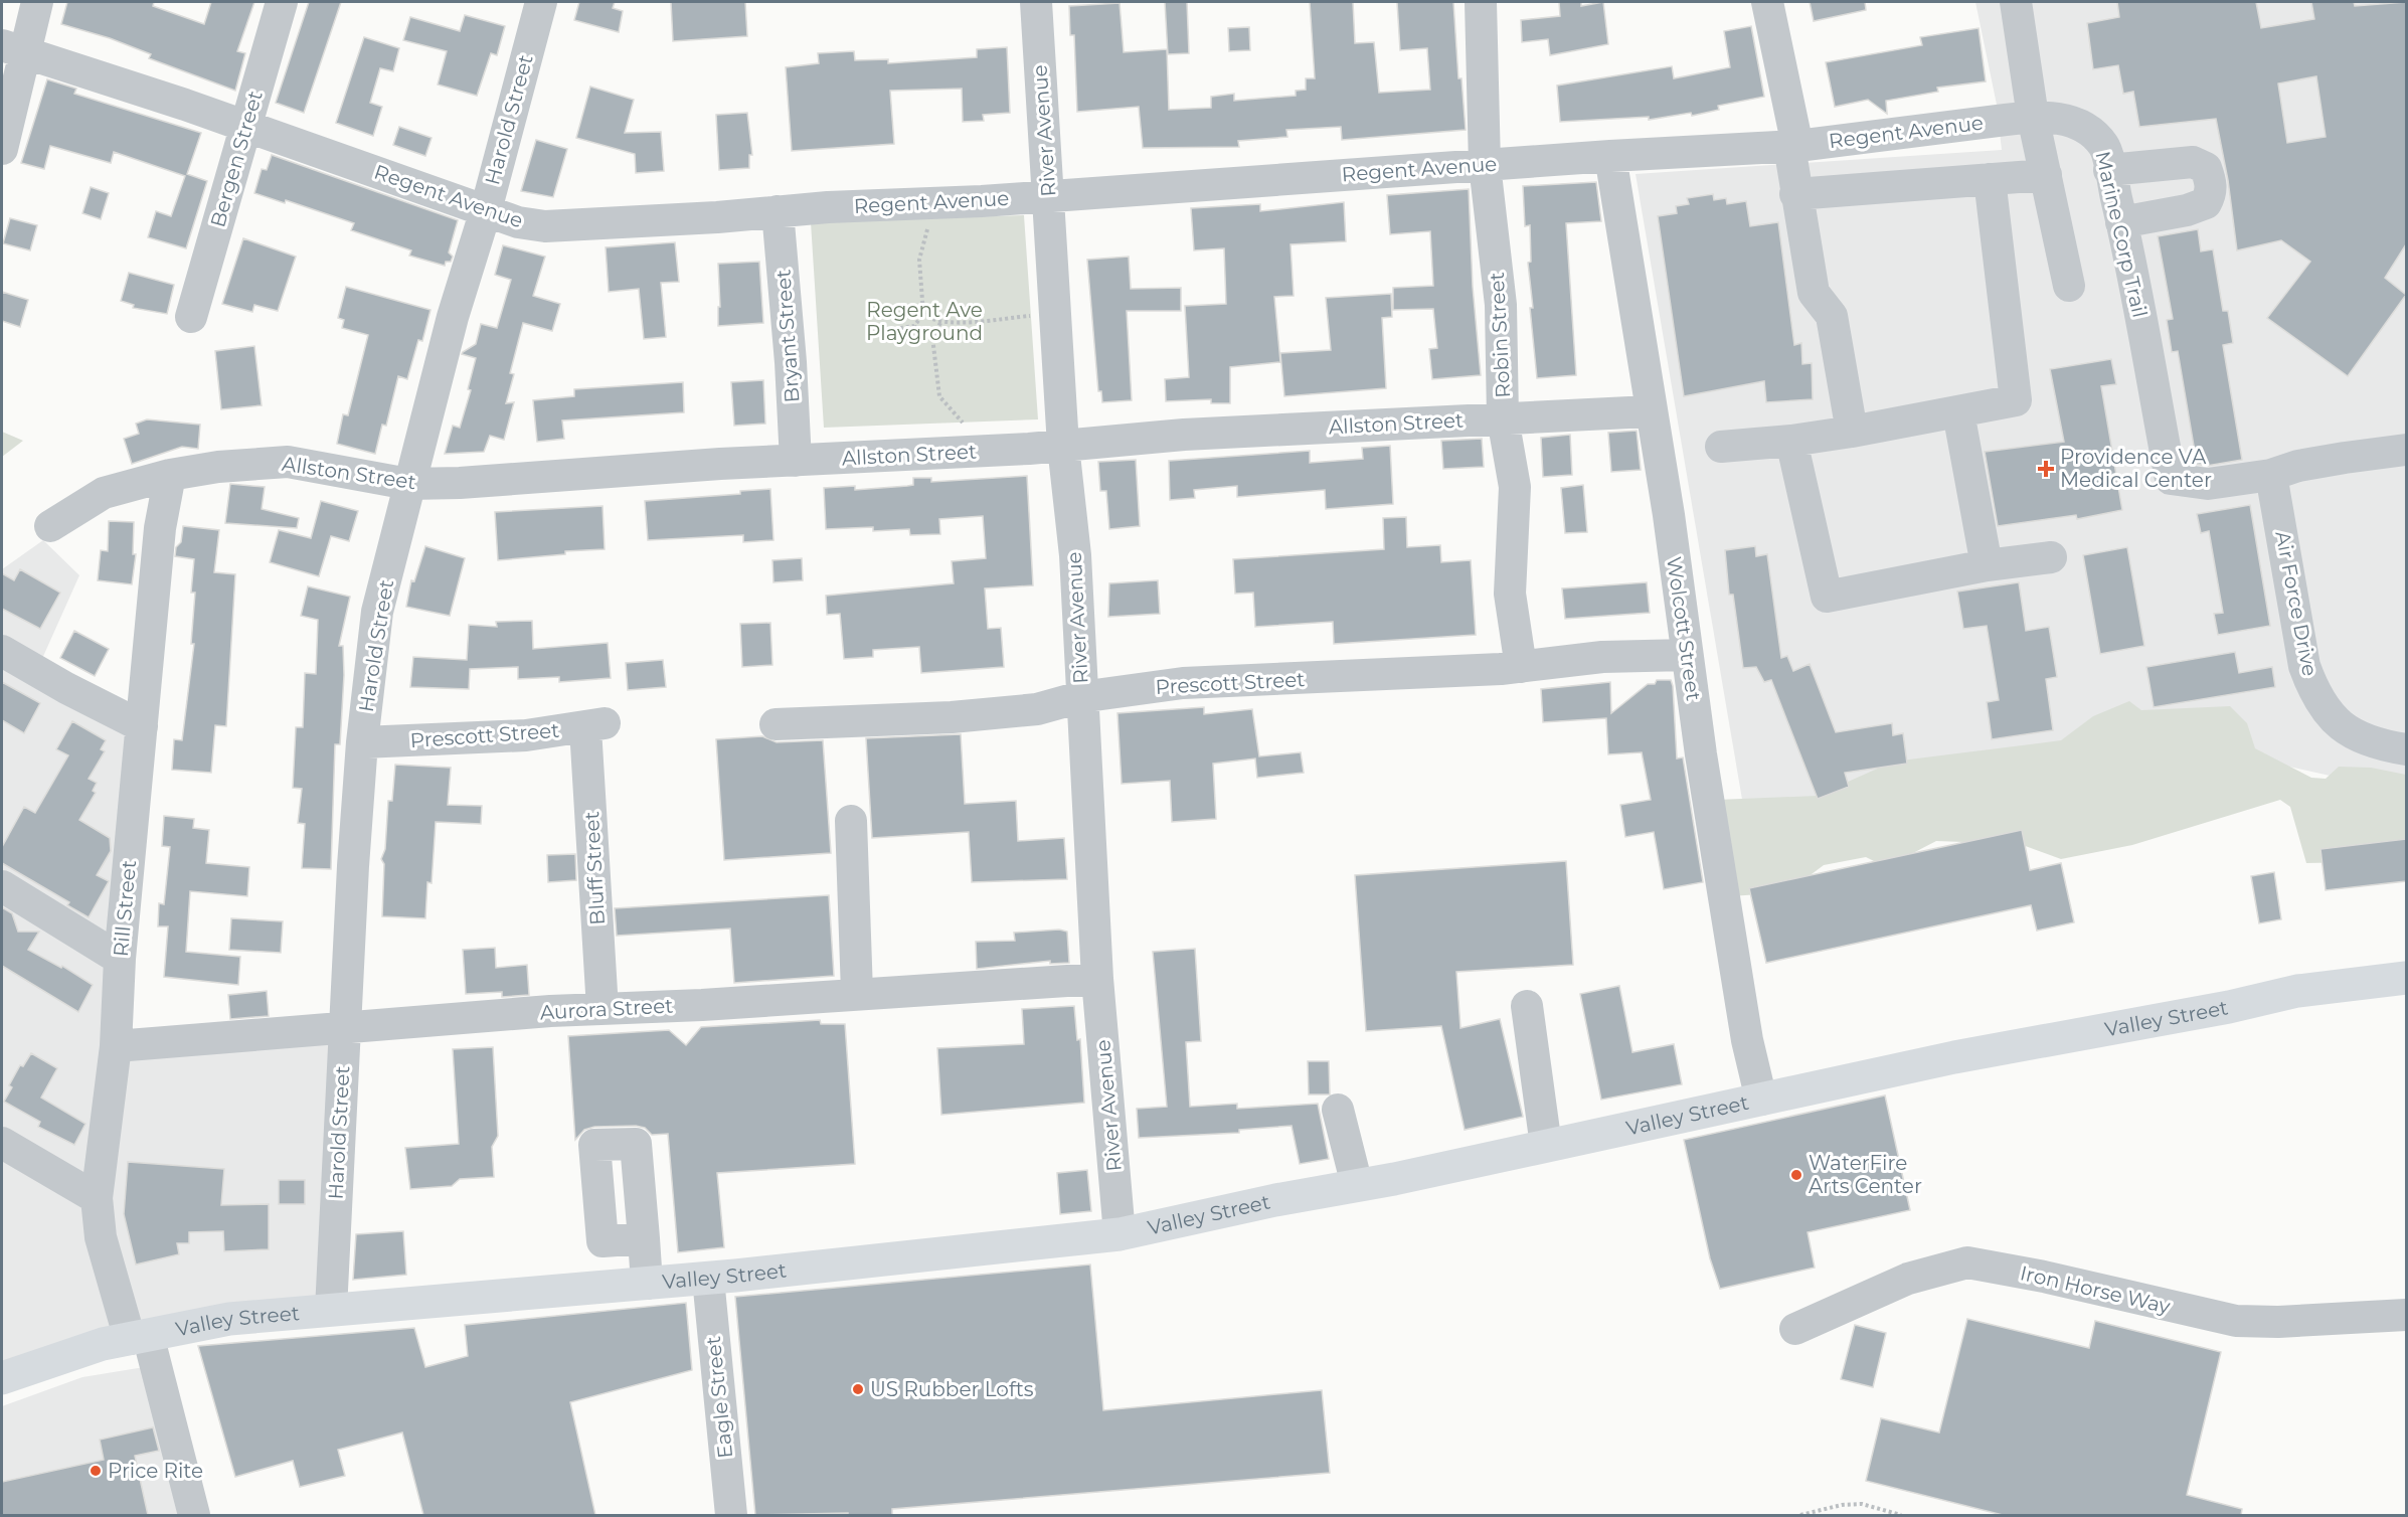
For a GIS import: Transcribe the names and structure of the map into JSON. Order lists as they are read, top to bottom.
{
  "streets": {
    "main road": ["Valley Street"],
    "street": [
      "Harold Street",
      "River Avenue",
      "Regent Avenue",
      "Bergen Street",
      "Marine Corp Trail",
      "Robin Street",
      "Bryant Street",
      "Allston Street",
      "Air Force Drive",
      "Wolcott Street",
      "Prescott Street",
      "Bluff Street",
      "Rill Street",
      "Aurora Street",
      "Iron Horse Way",
      "Eagle Street"
    ]
  },
  "crossings": [
    ["Harold Street", "Regent Avenue"],
    ["Harold Street", "Allston Street"],
    ["Harold Street", "Prescott Street"],
    ["Harold Street", "Aurora Street"],
    ["Harold Street", "Valley Street"],
    ["River Avenue", "Regent Avenue"],
    ["River Avenue", "Allston Street"],
    ["River Avenue", "Prescott Street"],
    ["River Avenue", "Aurora Street"],
    ["River Avenue", "Valley Street"],
    ["Regent Avenue", "Bergen Street"],
    ["Regent Avenue", "Marine Corp Trail"],
    ["Regent Avenue", "Robin Street"],
    ["Regent Avenue", "Bryant Street"],
    ["Regent Avenue", "Wolcott Street"],
    ["Marine Corp Trail", "Air Force Drive"],
    ["Robin Street", "Allston Street"],
    ["Robin Street", "Prescott Street"],
    ["Bryant Street", "Allston Street"],
    ["Allston Street", "Wolcott Street"],
    ["Allston Street", "Rill Street"],
    ["Wolcott Street", "Prescott Street"],
    ["Wolcott Street", "Valley Street"],
    ["Prescott Street", "Bluff Street"],
    ["Bluff Street", "Aurora Street"],
    ["Rill Street", "Aurora Street"],
    ["Rill Street", "Valley Street"],
    ["Valley Street", "Eagle Street"]
  ],
  "parks": ["Regent Ave Playground"],
  "places": {
    "health": ["Providence VA Medical Center"],
    "other": ["WaterFire Arts Center", "US Rubber Lofts", "Price Rite"]
  }
}
